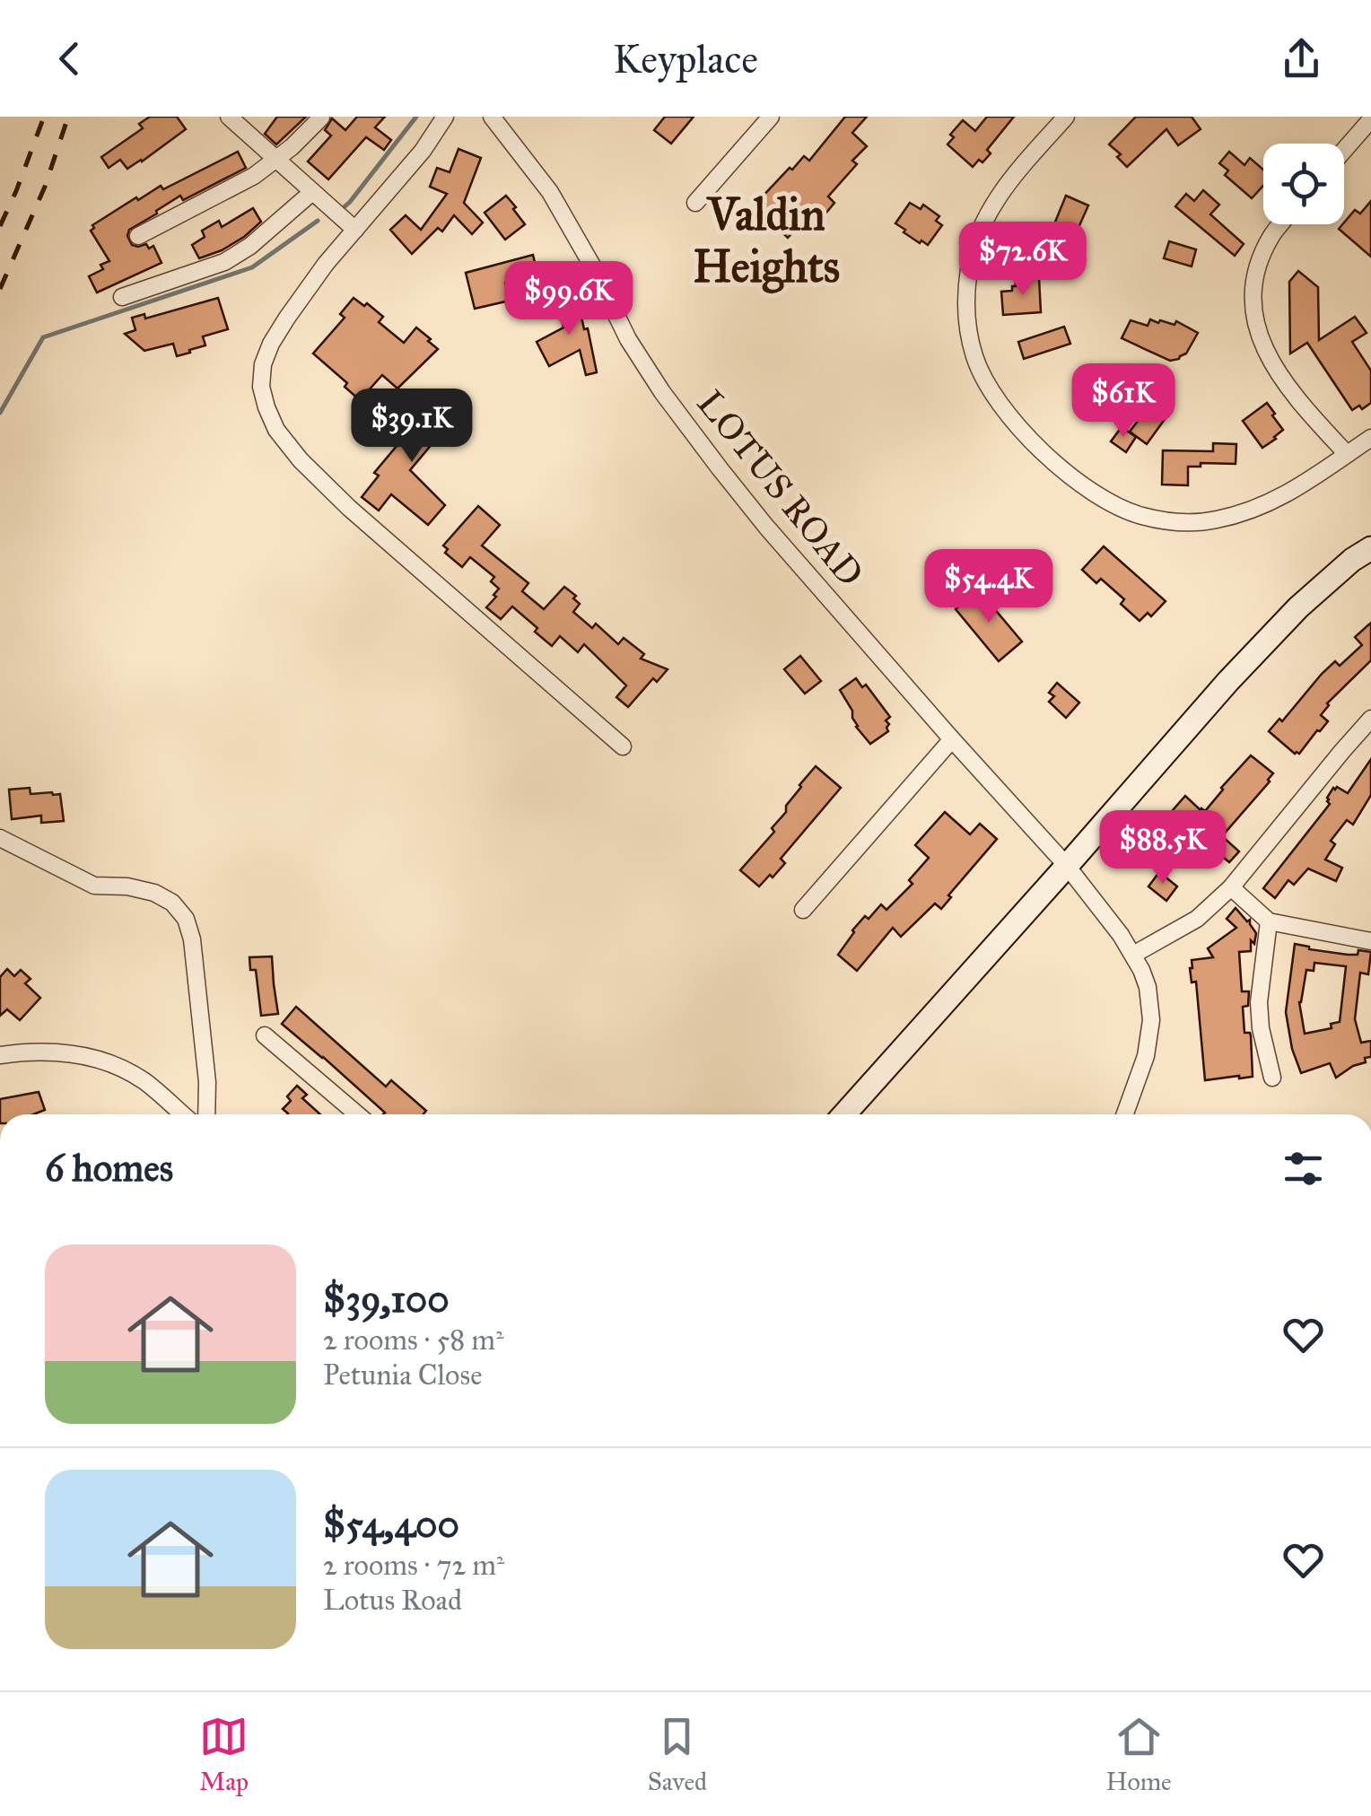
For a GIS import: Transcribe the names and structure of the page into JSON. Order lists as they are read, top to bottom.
{
  "streets": {
    "street": ["LOTUS ROAD"]
  },
  "districts": ["Valdin Heights"],
  "page": {
    "header": "Keyplace",
    "price": [
      "$72.6K",
      "$99.6K",
      "$61K",
      "$39.1K",
      "$54.4K",
      "$88.5K"
    ],
    "heading": "6 homes",
    "list": [
      {
        "name": "$39,100",
        "note": "2 rooms · 58 m² · Petunia Close"
      },
      {
        "name": "$54,400",
        "note": "2 rooms · 72 m² · Lotus Road"
      }
    ],
    "tabs": ["Map", "Saved", "Home"]
  }
}
